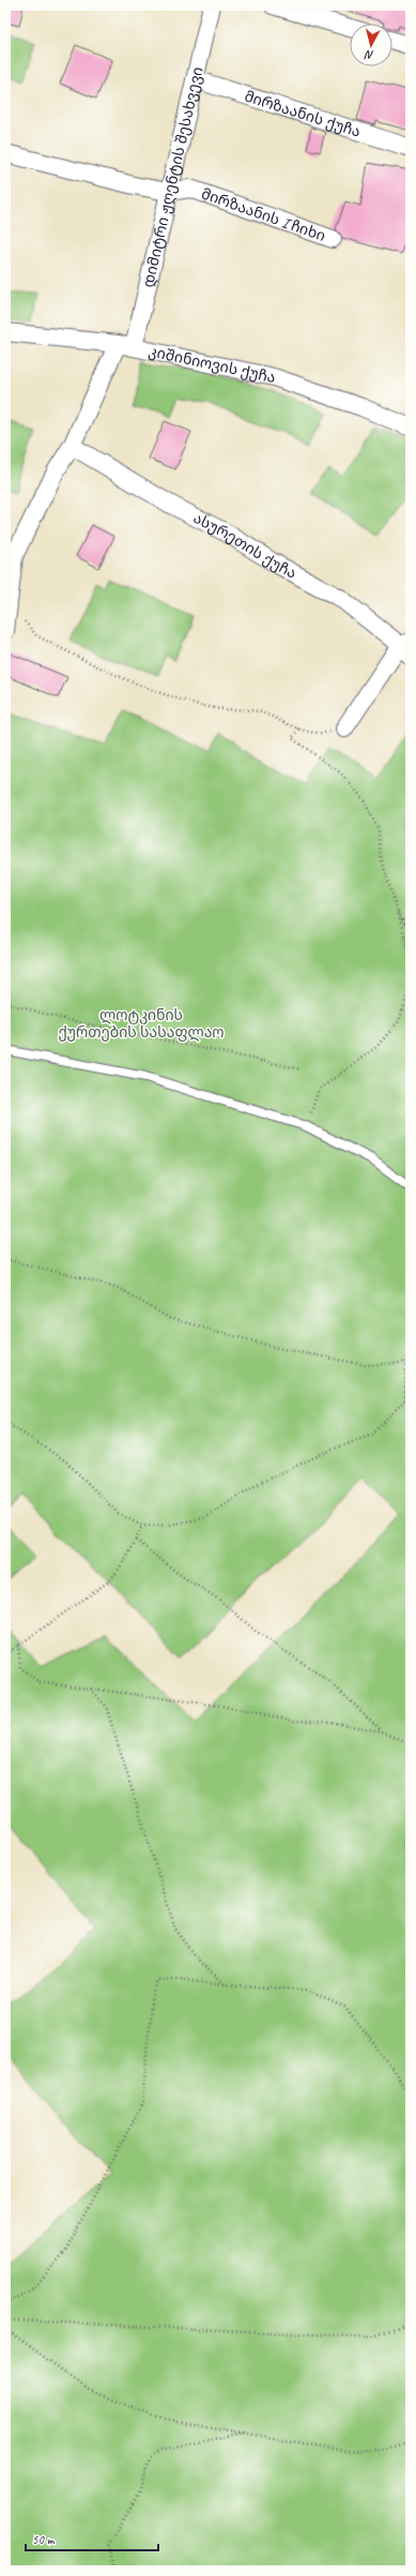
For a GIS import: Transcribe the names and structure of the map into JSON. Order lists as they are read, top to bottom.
{
  "streets": {
    "street": [
      "მირზაანის ქუჩა",
      "დიმიტრი ჟღენტის შესახვევი",
      "მირზაანის I ჩიხი",
      "კიშინიოვის ქუჩა",
      "ასურეთის ქუჩა"
    ]
  },
  "crossings": [
    ["მირზაანის ქუჩა", "დიმიტრი ჟღენტის შესახვევი"],
    ["დიმიტრი ჟღენტის შესახვევი", "მირზაანის I ჩიხი"],
    ["დიმიტრი ჟღენტის შესახვევი", "კიშინიოვის ქუჩა"],
    ["დიმიტრი ჟღენტის შესახვევი", "ასურეთის ქუჩა"]
  ],
  "parks": ["ლოტკინის ქურთების სასაფლაო"],
  "scale_bar": "50 m",
  "north": "bottom"
}
